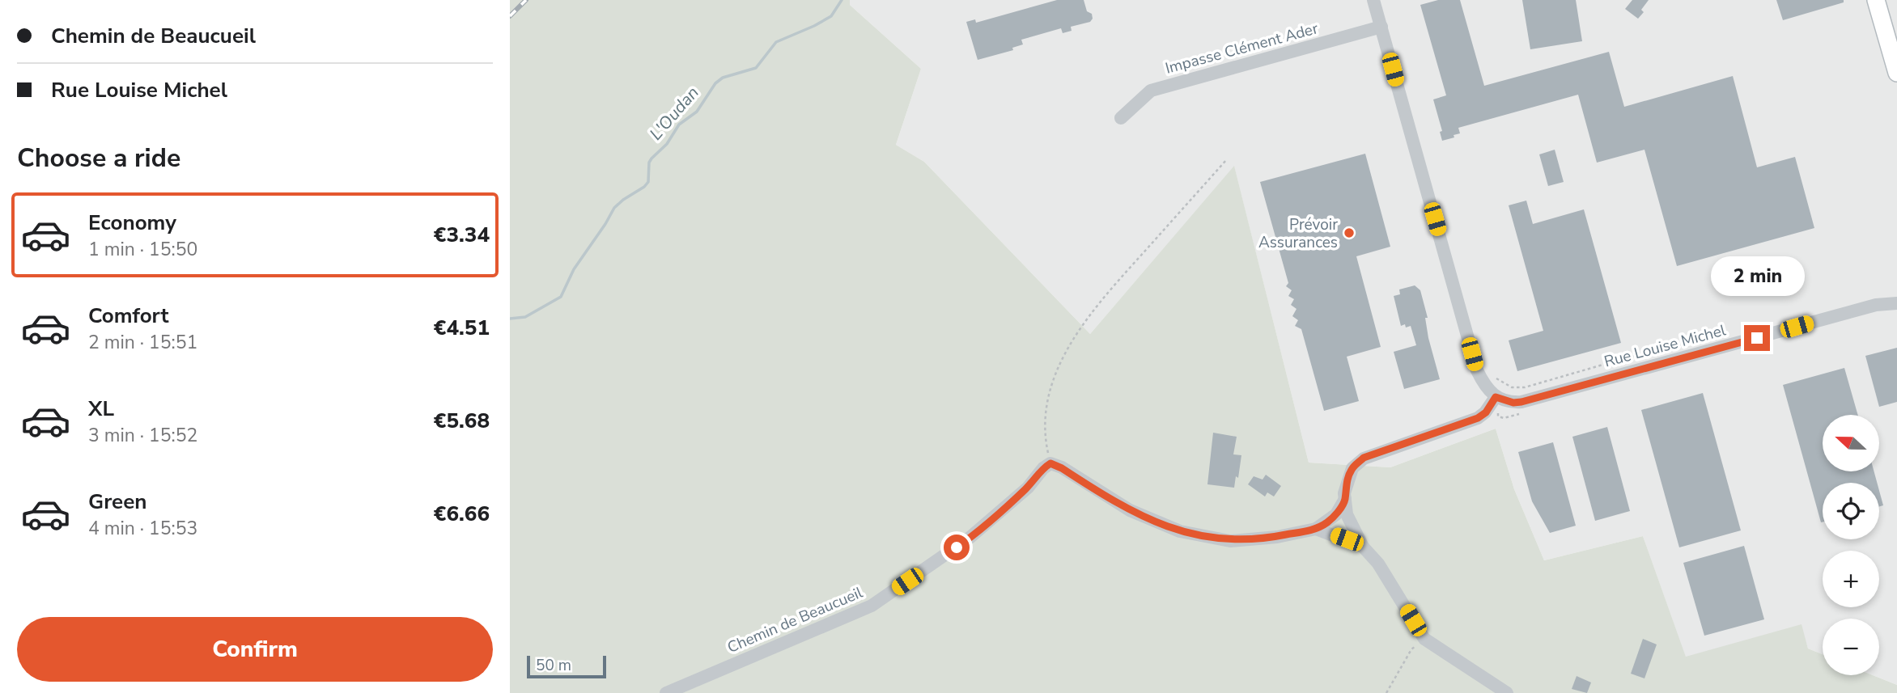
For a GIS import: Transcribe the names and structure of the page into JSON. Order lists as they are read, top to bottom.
{
  "streets": {
    "street": ["Impasse Clément Ader", "Rue Louise Michel", "Chemin de Beaucueil"]
  },
  "water": ["L'Oudan"],
  "places": ["Prévoir Assurances"],
  "scale_bar": "50 m",
  "north": "left",
  "page": {
    "banner": ["Chemin de Beaucueil", "Rue Louise Michel"],
    "heading": "Choose a ride",
    "list": [
      {
        "name": "Economy",
        "note": "1 min · 15:50",
        "value": "€3.34"
      },
      {
        "name": "Comfort",
        "note": "2 min · 15:51",
        "value": "€4.51"
      },
      {
        "name": "XL",
        "note": "3 min · 15:52",
        "value": "€5.68"
      },
      {
        "name": "Green",
        "note": "4 min · 15:53",
        "value": "€6.66"
      }
    ],
    "bubble": "2 min",
    "map_buttons": ["+", "−"],
    "buttons": "Confirm",
    "scale": "50 m"
  }
}
